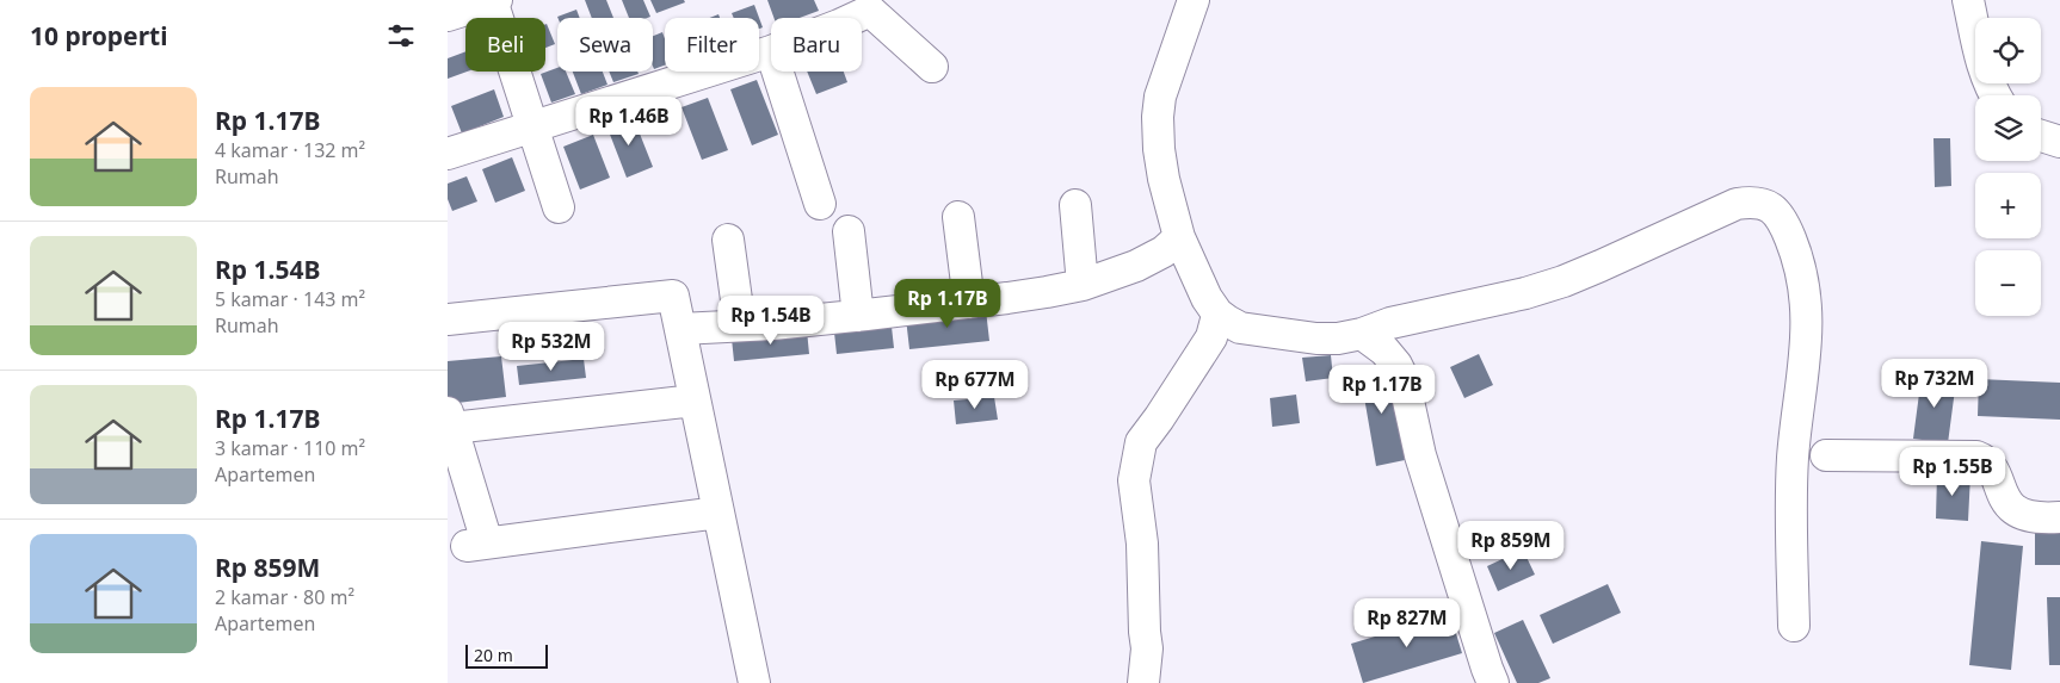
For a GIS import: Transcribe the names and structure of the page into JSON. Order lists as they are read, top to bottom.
{
  "scale_bar": "20 m",
  "page": {
    "heading": "10 properti",
    "map_buttons": ["+", "−"],
    "chip": [
      "Beli",
      "Sewa",
      "Filter",
      "Baru"
    ],
    "list": [
      {
        "name": "Rp 1.17B",
        "note": "4 kamar · 132 m² · Rumah"
      },
      {
        "name": "Rp 1.54B",
        "note": "5 kamar · 143 m² · Rumah"
      },
      {
        "name": "Rp 1.17B",
        "note": "3 kamar · 110 m² · Apartemen"
      },
      {
        "name": "Rp 859M",
        "note": "2 kamar · 80 m² · Apartemen"
      }
    ],
    "price": [
      "Rp 1.46B",
      "Rp 1.17B",
      "Rp 1.54B",
      "Rp 532M",
      "Rp 732M",
      "Rp 677M",
      "Rp 1.17B",
      "Rp 1.55B",
      "Rp 859M",
      "Rp 827M"
    ],
    "scale": "20 m"
  }
}
